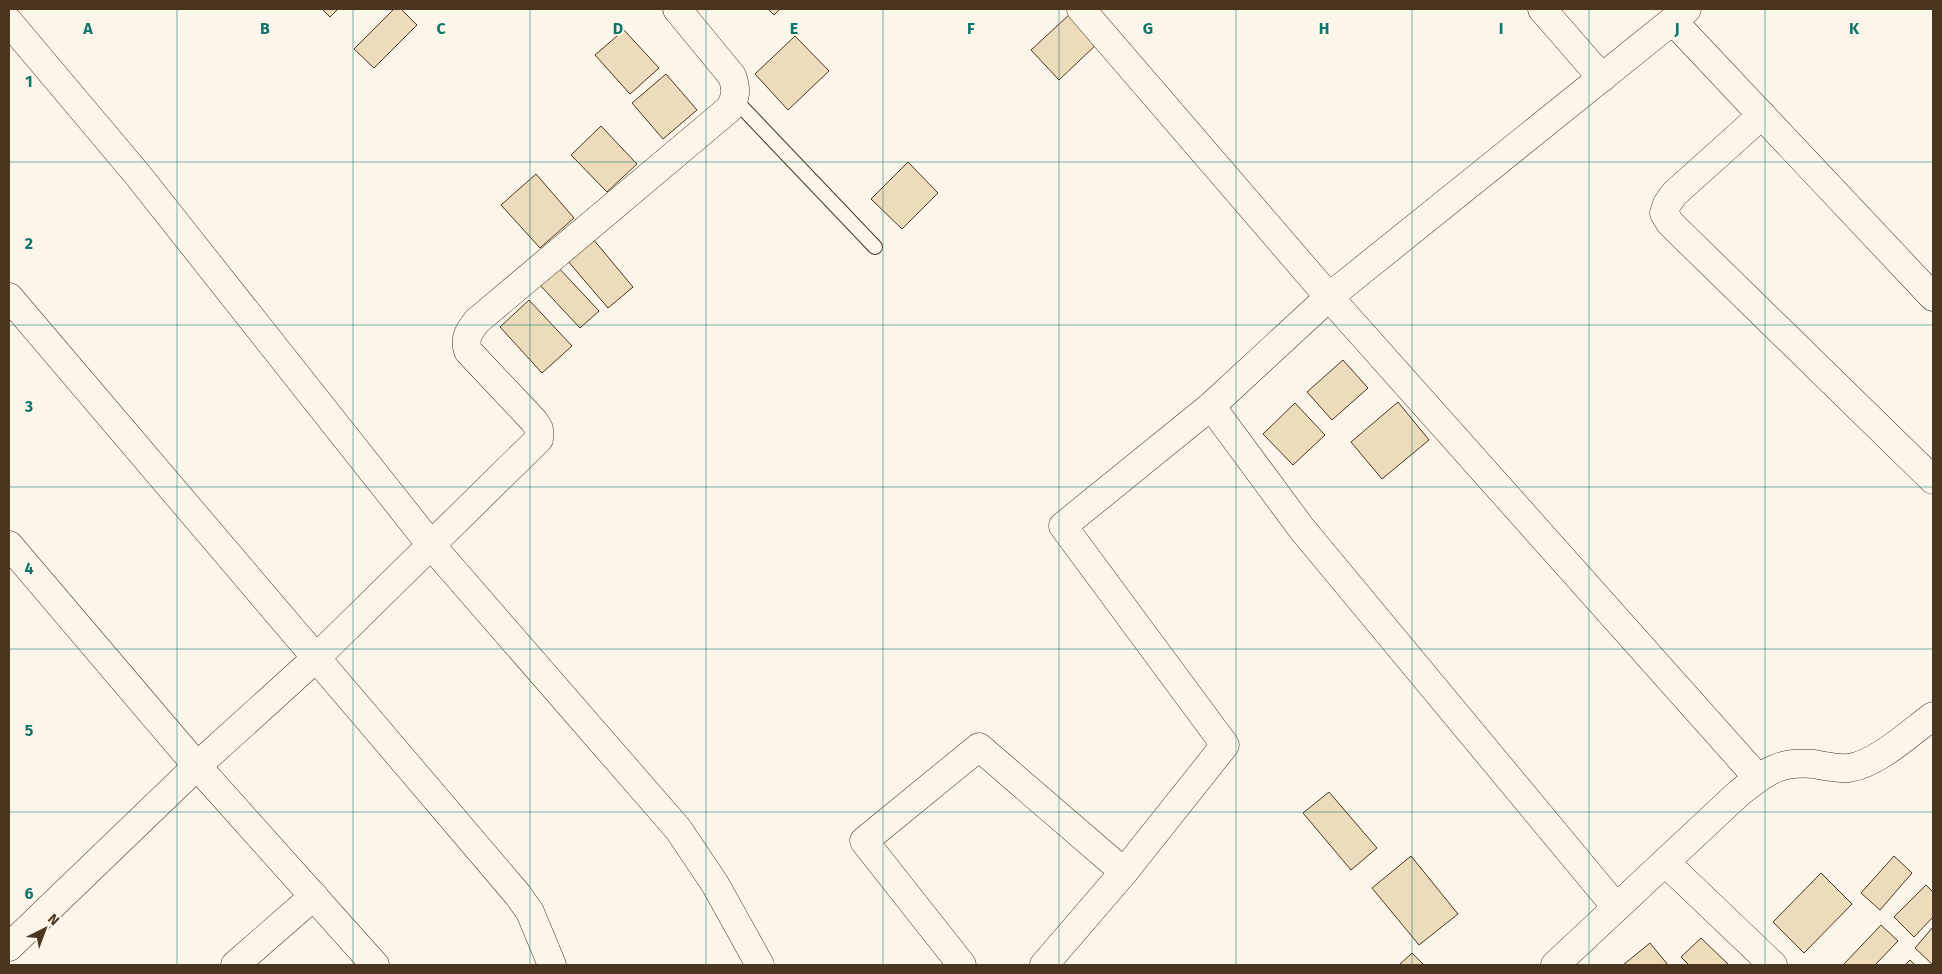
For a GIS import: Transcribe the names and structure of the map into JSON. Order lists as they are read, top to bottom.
{
  "north": "top right",
  "grid": {
    "columns": [
      "A",
      "B",
      "C",
      "D",
      "E",
      "F",
      "G",
      "H",
      "I",
      "J",
      "K"
    ],
    "rows": [
      "1",
      "2",
      "3",
      "4",
      "5",
      "6"
    ]
  }
}
